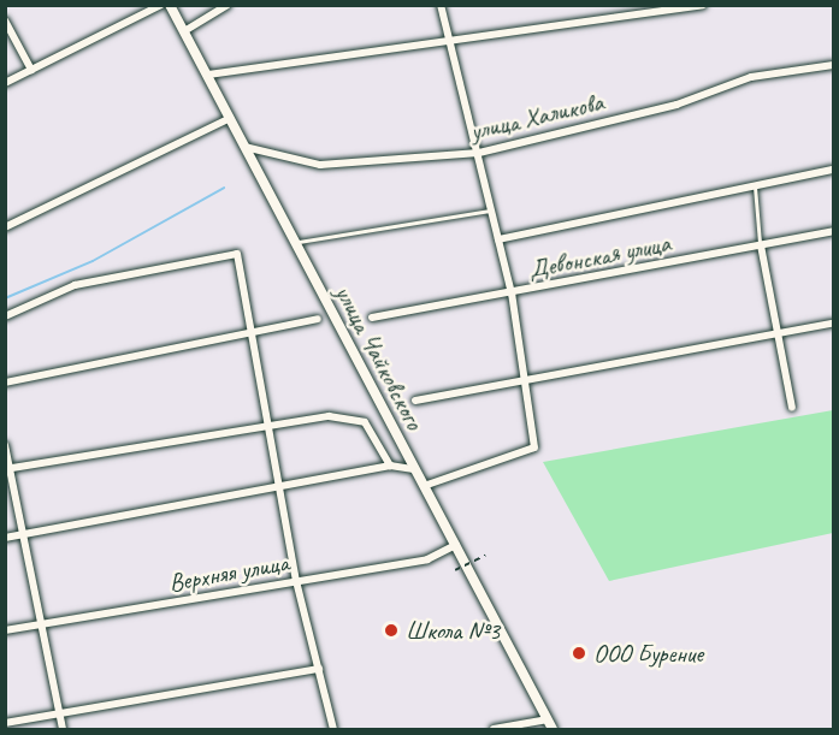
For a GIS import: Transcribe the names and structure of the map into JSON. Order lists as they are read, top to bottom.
{
  "streets": {
    "main road": ["улица Чайковского"],
    "street": ["улица Халикова", "Девонская улица", "Верхняя улица"]
  },
  "crossings": [
    ["улица Халикова", "улица Чайковского"],
    ["улица Чайковского", "Верхняя улица"]
  ],
  "places": ["Школа №3", "ООО Бурение"]
}
